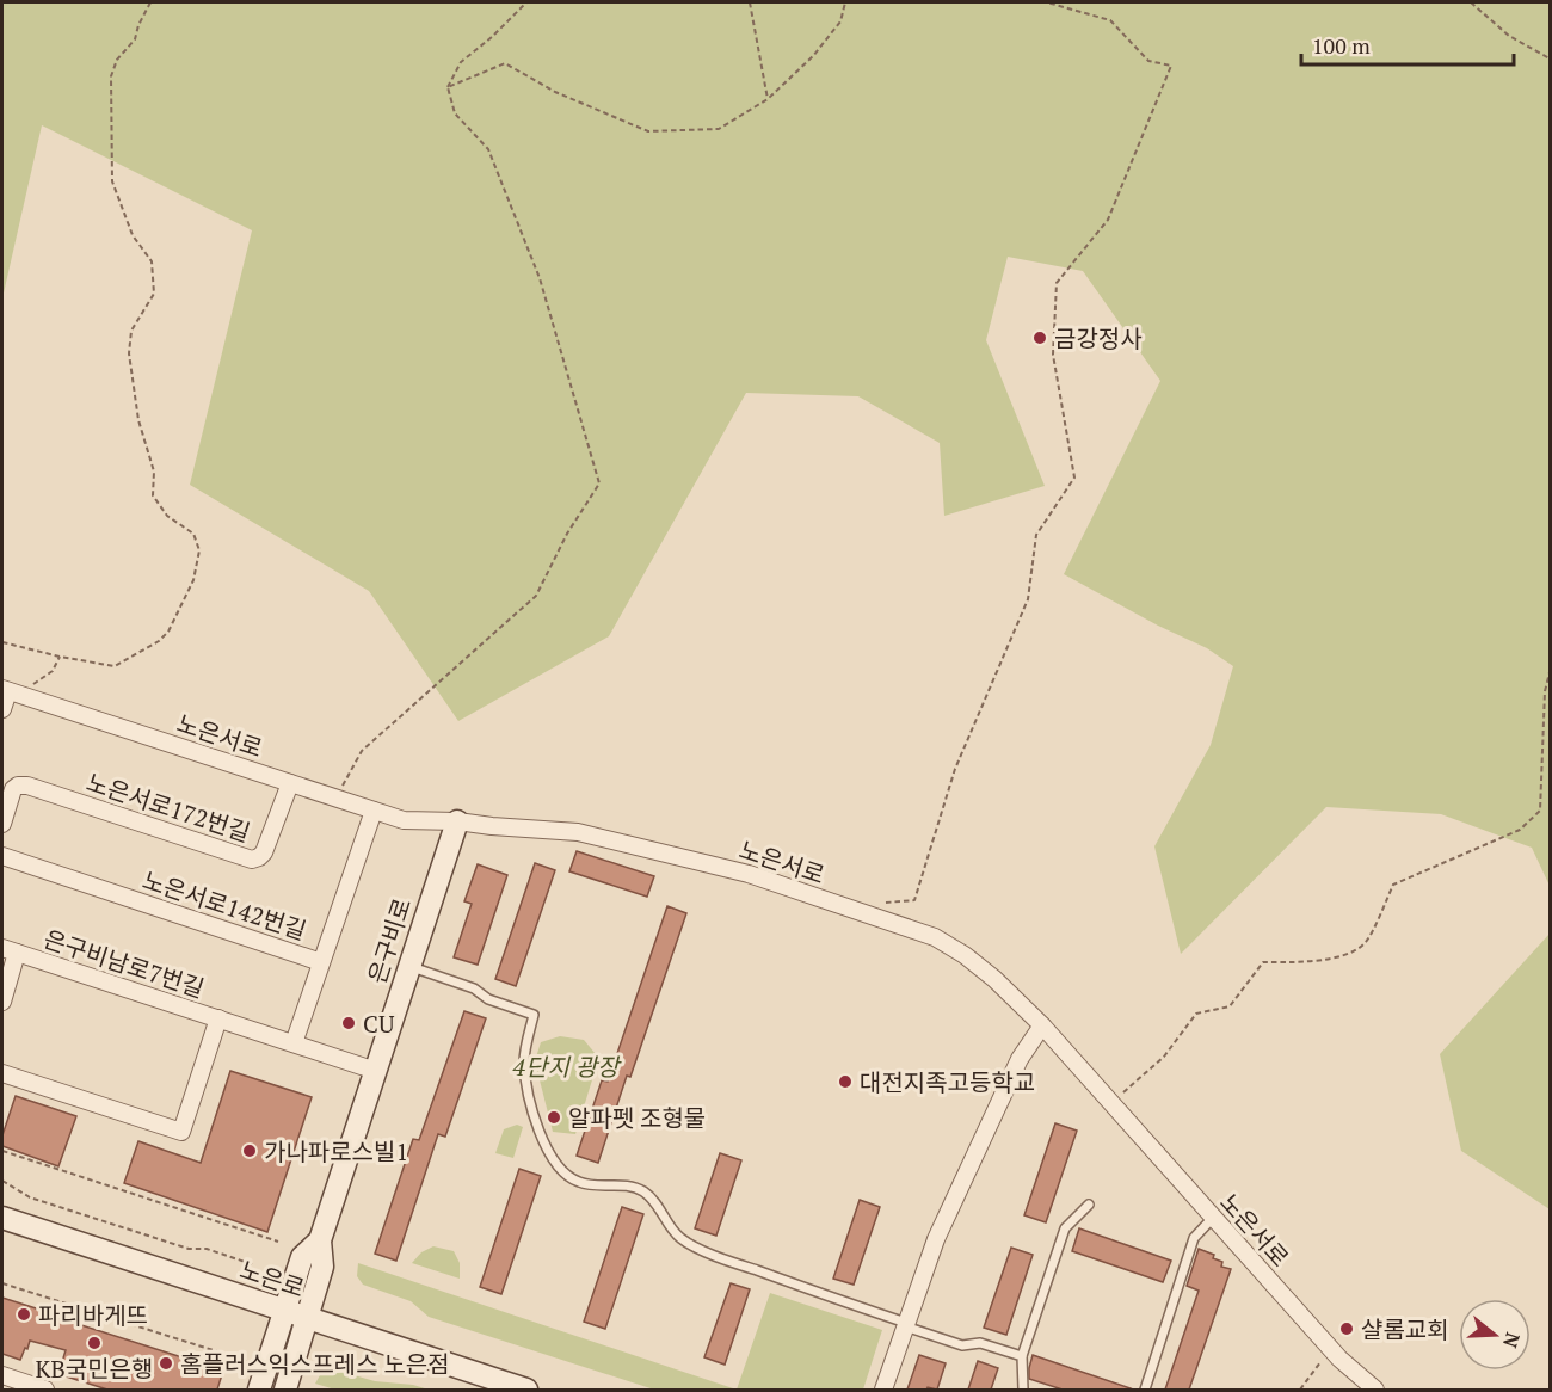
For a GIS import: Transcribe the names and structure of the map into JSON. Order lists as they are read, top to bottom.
{
  "streets": {
    "street": [
      "노은서로",
      "노은서로172번길",
      "노은서로142번길",
      "은구비로",
      "은구비남로7번길",
      "노은로"
    ]
  },
  "crossings": [
    ["노은서로", "노은서로172번길"],
    ["노은서로", "노은서로142번길"],
    ["노은서로", "은구비로"],
    ["은구비로", "은구비남로7번길"],
    ["은구비로", "노은로"]
  ],
  "parks": ["4단지 광장"],
  "places": [
    "금강정사",
    "CU",
    "대전지족고등학교",
    "알파펫 조형물",
    "가나파로스빌1",
    "파리바게뜨",
    "샬롬교회",
    "KB국민은행",
    "홈플러스익스프레스 노은점"
  ],
  "scale_bar": "100 m",
  "north": "right"
}
